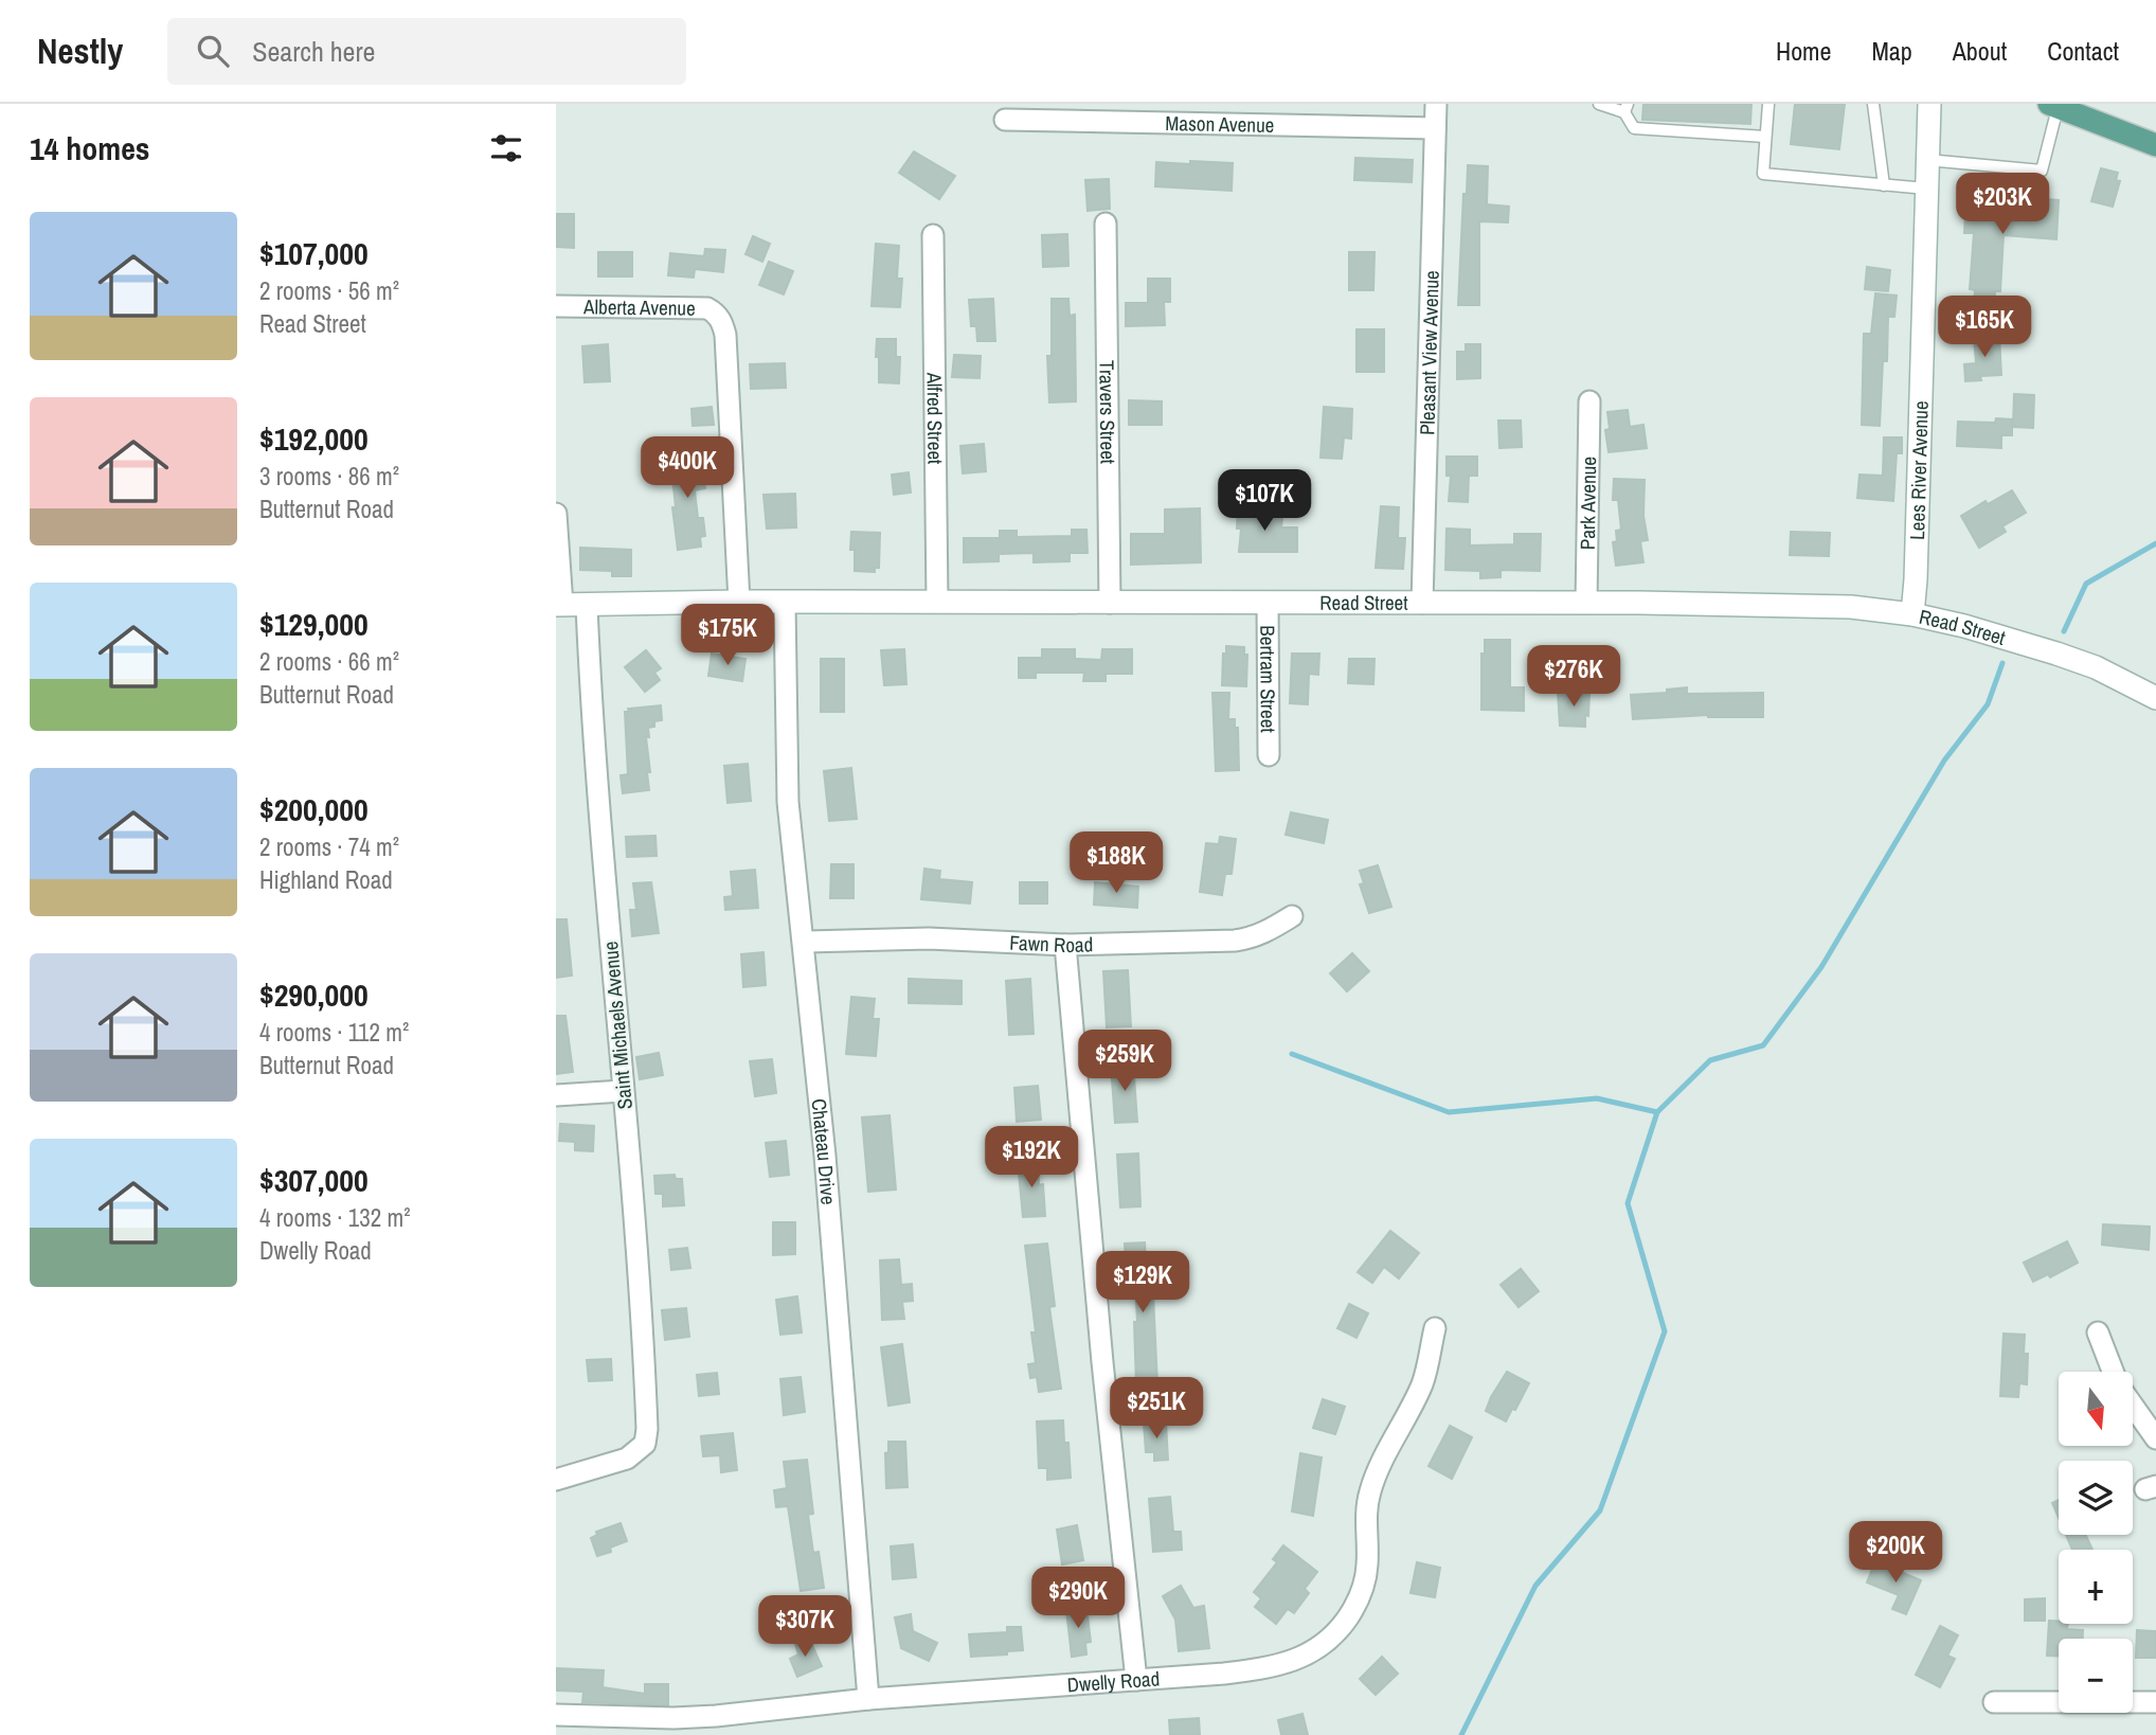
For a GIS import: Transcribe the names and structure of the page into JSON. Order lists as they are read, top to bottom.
{
  "streets": {
    "main road": ["Lees River Avenue", "Read Street"],
    "street": [
      "Mason Avenue",
      "Alberta Avenue",
      "Pleasant View Avenue",
      "Travers Street",
      "Alfred Street",
      "Park Avenue",
      "Bertram Street",
      "Fawn Road",
      "Saint Michaels Avenue",
      "Chateau Drive",
      "Dwelly Road"
    ]
  },
  "crossings": [
    ["Mason Avenue", "Pleasant View Avenue"],
    ["Alberta Avenue", "Read Street"],
    ["Pleasant View Avenue", "Read Street"],
    ["Travers Street", "Read Street"],
    ["Alfred Street", "Read Street"],
    ["Lees River Avenue", "Read Street"],
    ["Park Avenue", "Read Street"],
    ["Read Street", "Bertram Street"],
    ["Read Street", "Saint Michaels Avenue"],
    ["Read Street", "Chateau Drive"],
    ["Fawn Road", "Chateau Drive"],
    ["Chateau Drive", "Dwelly Road"]
  ],
  "north": "bottom",
  "page": {
    "header": "Nestly",
    "search": "Search here",
    "nav": [
      "Home",
      "Map",
      "About",
      "Contact"
    ],
    "heading": "14 homes",
    "price": [
      "$203K",
      "$165K",
      "$400K",
      "$107K",
      "$175K",
      "$276K",
      "$188K",
      "$259K",
      "$192K",
      "$129K",
      "$251K",
      "$200K",
      "$290K",
      "$307K"
    ],
    "list": [
      {
        "name": "$107,000",
        "note": "2 rooms · 56 m² · Read Street"
      },
      {
        "name": "$192,000",
        "note": "3 rooms · 86 m² · Butternut Road"
      },
      {
        "name": "$129,000",
        "note": "2 rooms · 66 m² · Butternut Road"
      },
      {
        "name": "$200,000",
        "note": "2 rooms · 74 m² · Highland Road"
      },
      {
        "name": "$290,000",
        "note": "4 rooms · 112 m² · Butternut Road"
      },
      {
        "name": "$307,000",
        "note": "4 rooms · 132 m² · Dwelly Road"
      }
    ],
    "map_buttons": ["+", "−"]
  }
}
